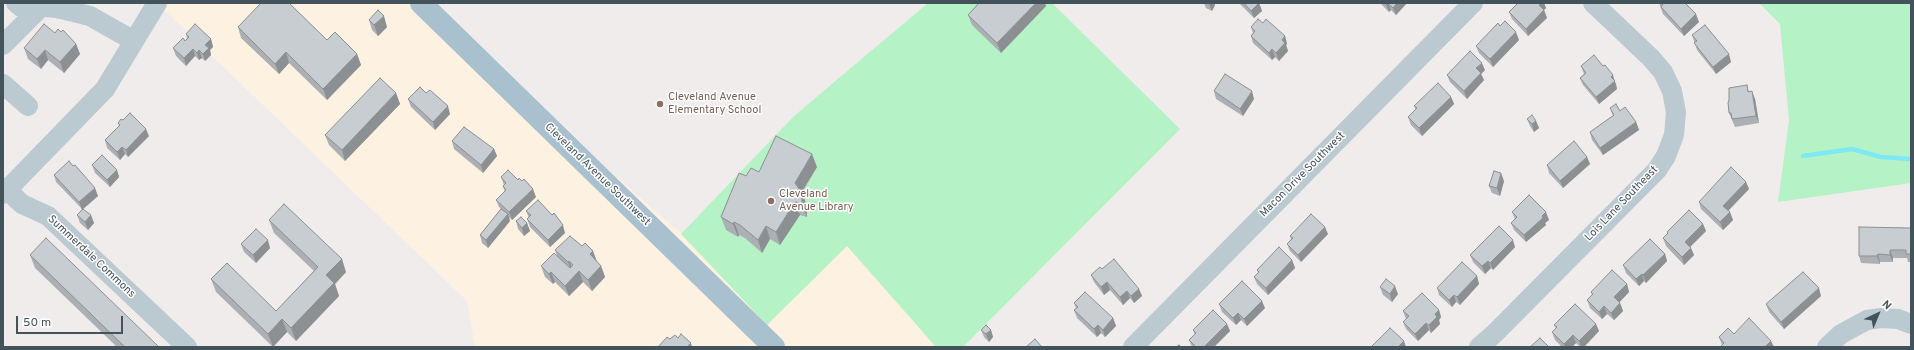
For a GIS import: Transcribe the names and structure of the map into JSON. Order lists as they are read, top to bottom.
{
  "streets": {
    "main road": ["Cleveland Avenue Southwest"],
    "street": ["Macon Drive Southwest", "Lois Lane Southeast", "Summerdale Commons"]
  },
  "places": ["Cleveland Avenue Elementary School", "Cleveland Avenue Library"],
  "scale_bar": "50 m",
  "north": "top right"
}
